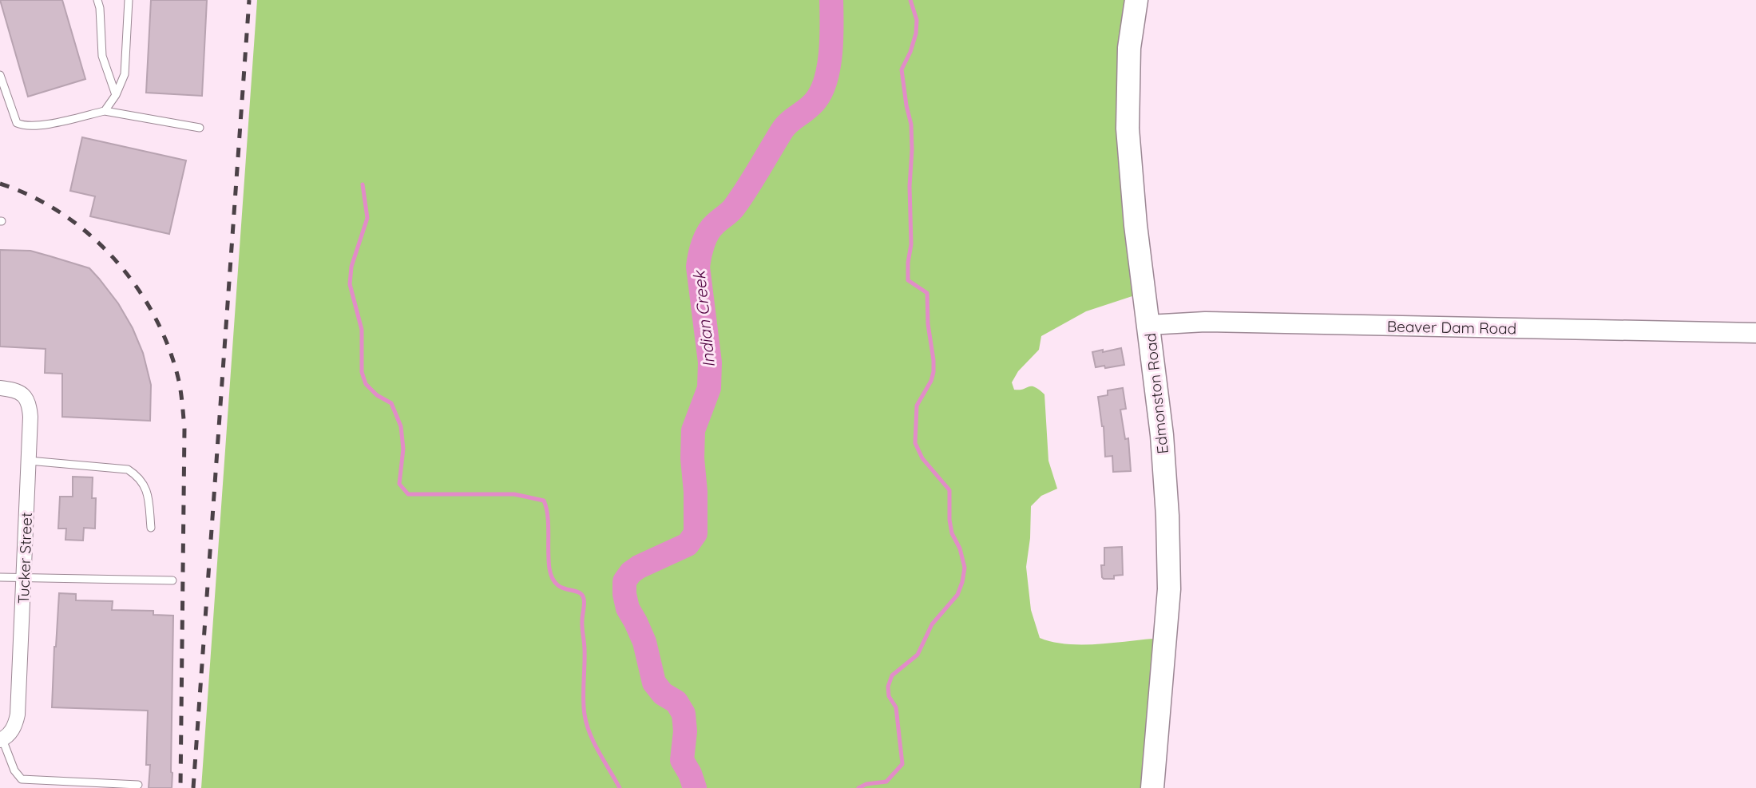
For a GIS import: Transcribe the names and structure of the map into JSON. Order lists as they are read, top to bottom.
{
  "streets": {
    "main road": ["Edmonston Road"],
    "street": ["Beaver Dam Road", "Tucker Street"]
  },
  "crossings": [
    ["Beaver Dam Road", "Edmonston Road"]
  ],
  "water": ["Indian Creek"]
}
